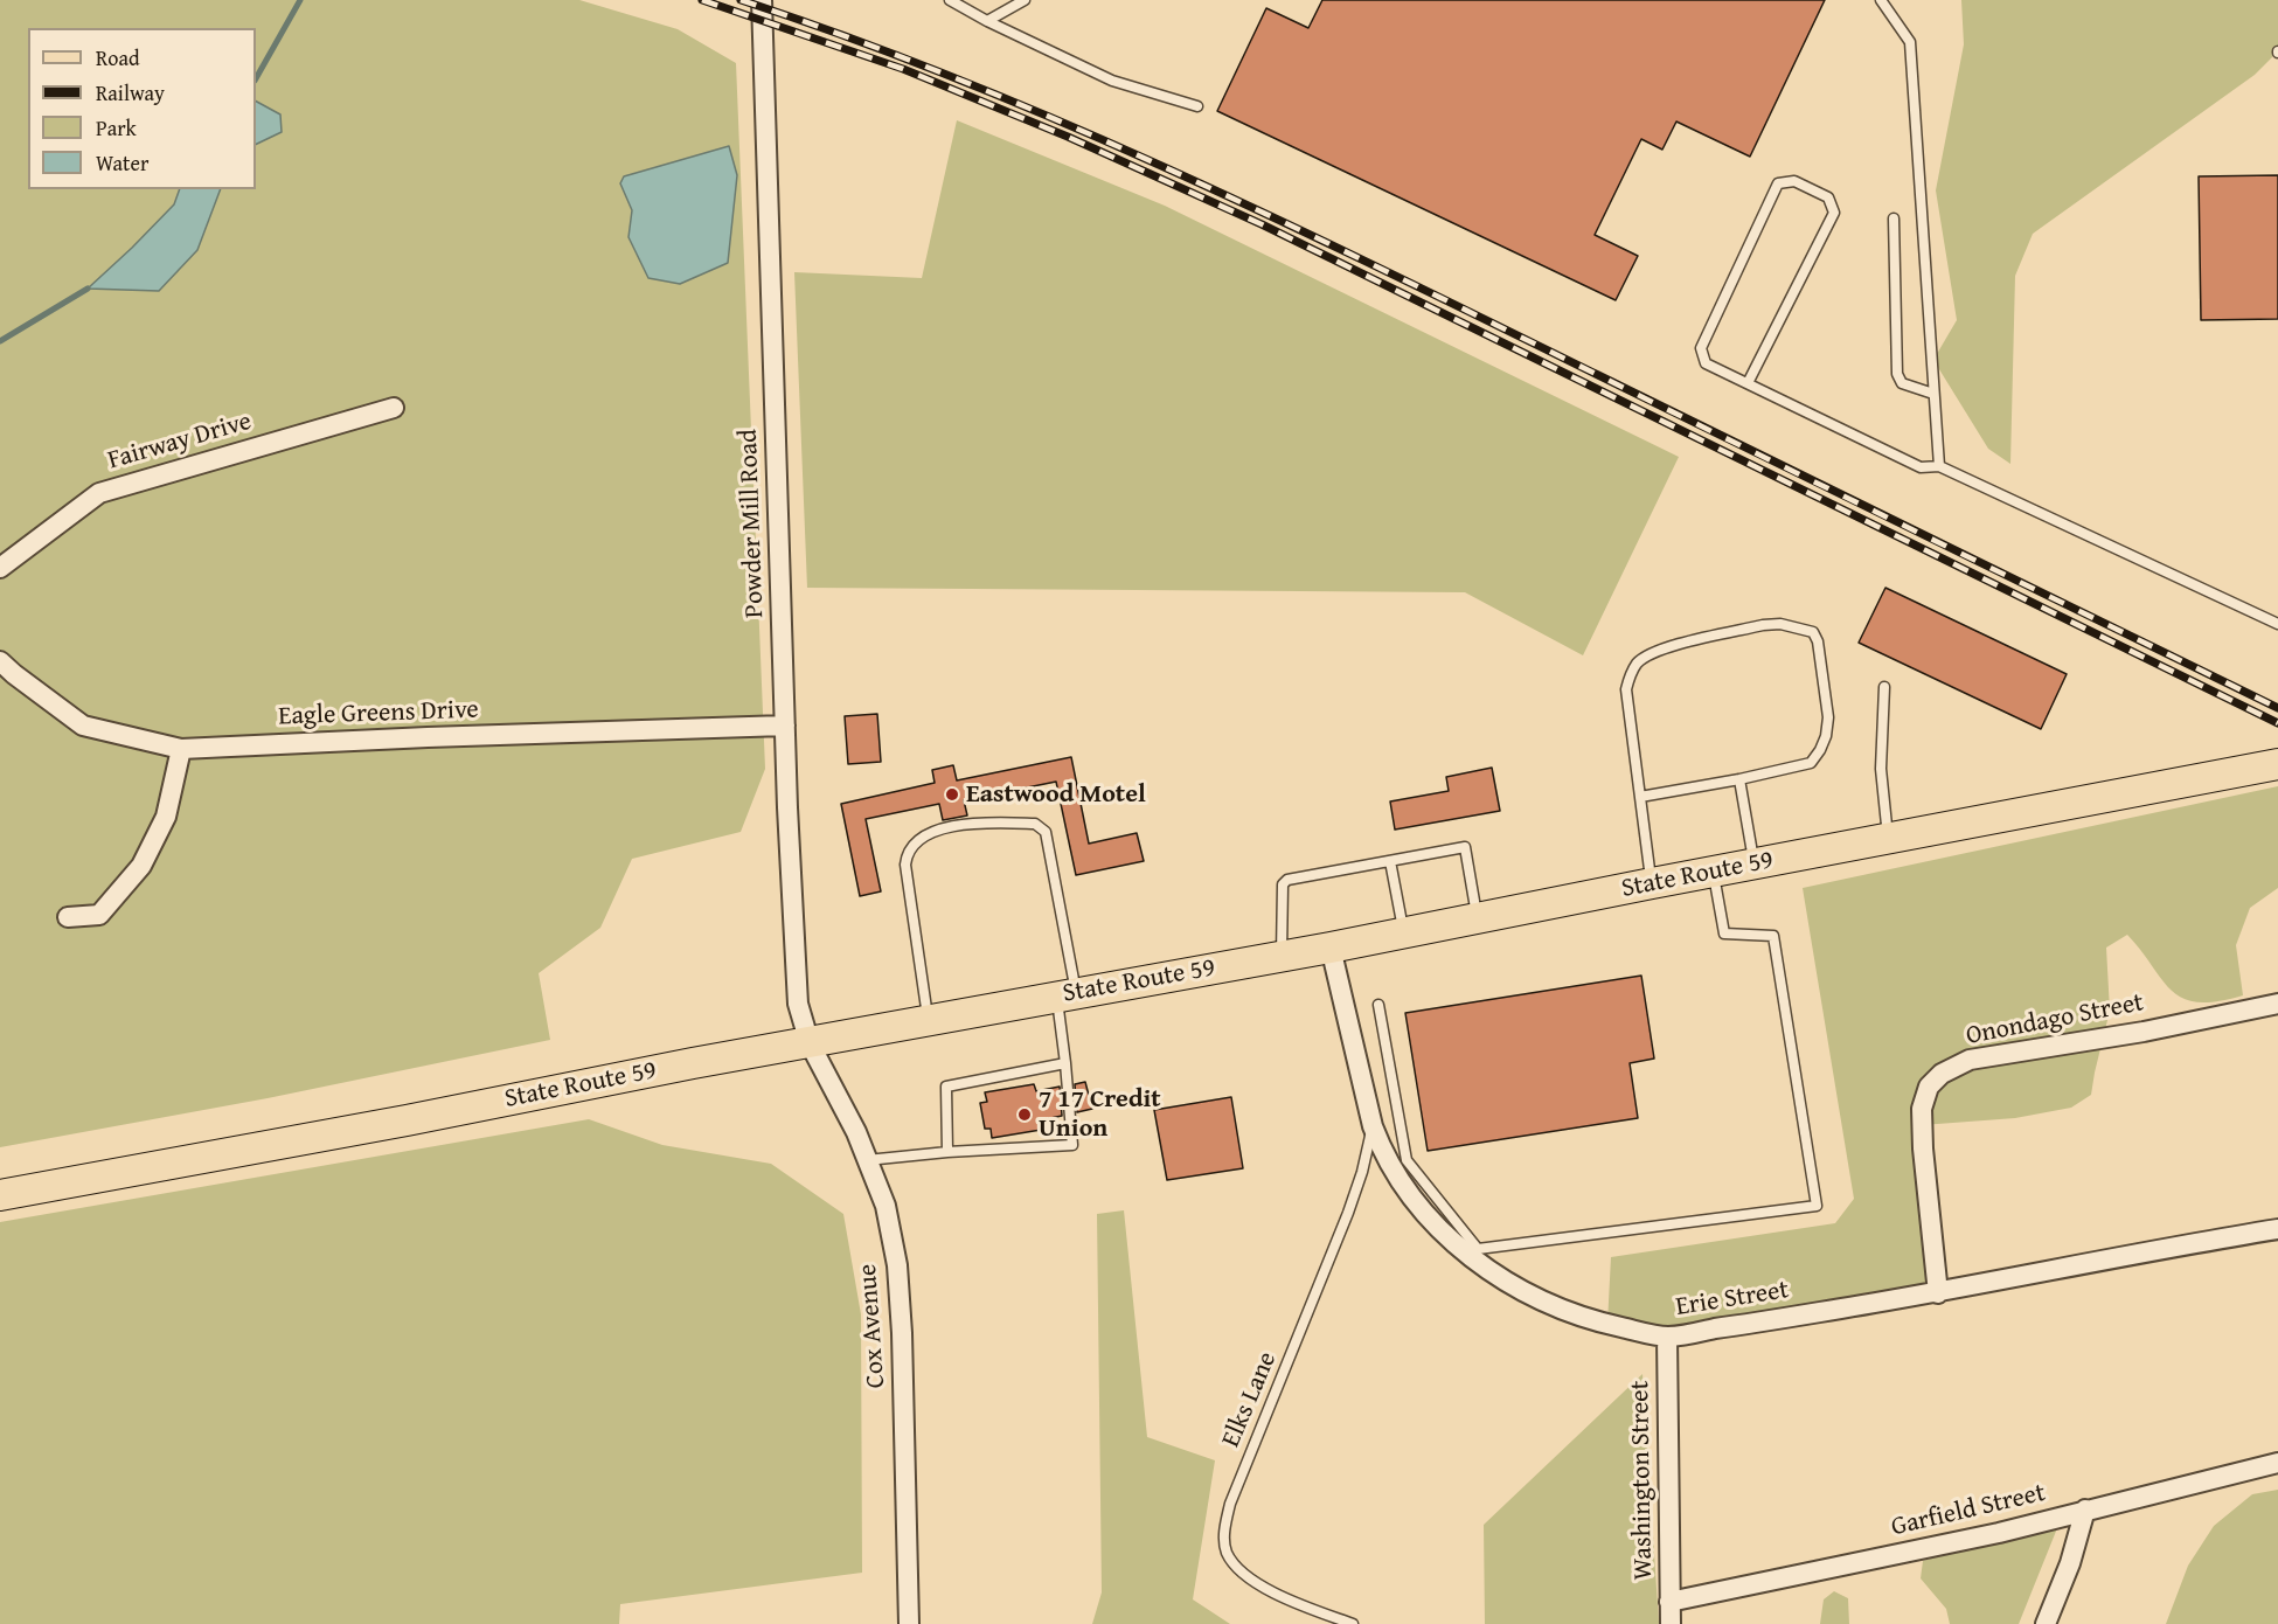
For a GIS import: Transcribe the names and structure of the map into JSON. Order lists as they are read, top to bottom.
{
  "streets": {
    "main road": ["State Route 59"],
    "street": [
      "Fairway Drive",
      "Powder Mill Road",
      "Eagle Greens Drive",
      "Onondago Street",
      "Erie Street",
      "Cox Avenue",
      "Washington Street",
      "Garfield Street"
    ],
    "lane": ["Elks Lane"]
  },
  "crossings": [
    ["Powder Mill Road", "Eagle Greens Drive"],
    ["Powder Mill Road", "State Route 59"],
    ["Powder Mill Road", "Cox Avenue"],
    ["State Route 59", "Erie Street"],
    ["State Route 59", "Cox Avenue"],
    ["Onondago Street", "Erie Street"],
    ["Erie Street", "Elks Lane"],
    ["Erie Street", "Washington Street"],
    ["Washington Street", "Garfield Street"]
  ],
  "places": ["Eastwood Motel", "7 17 Credit Union"],
  "legend": [
    "Road",
    "Railway",
    "Park",
    "Water"
  ]
}
